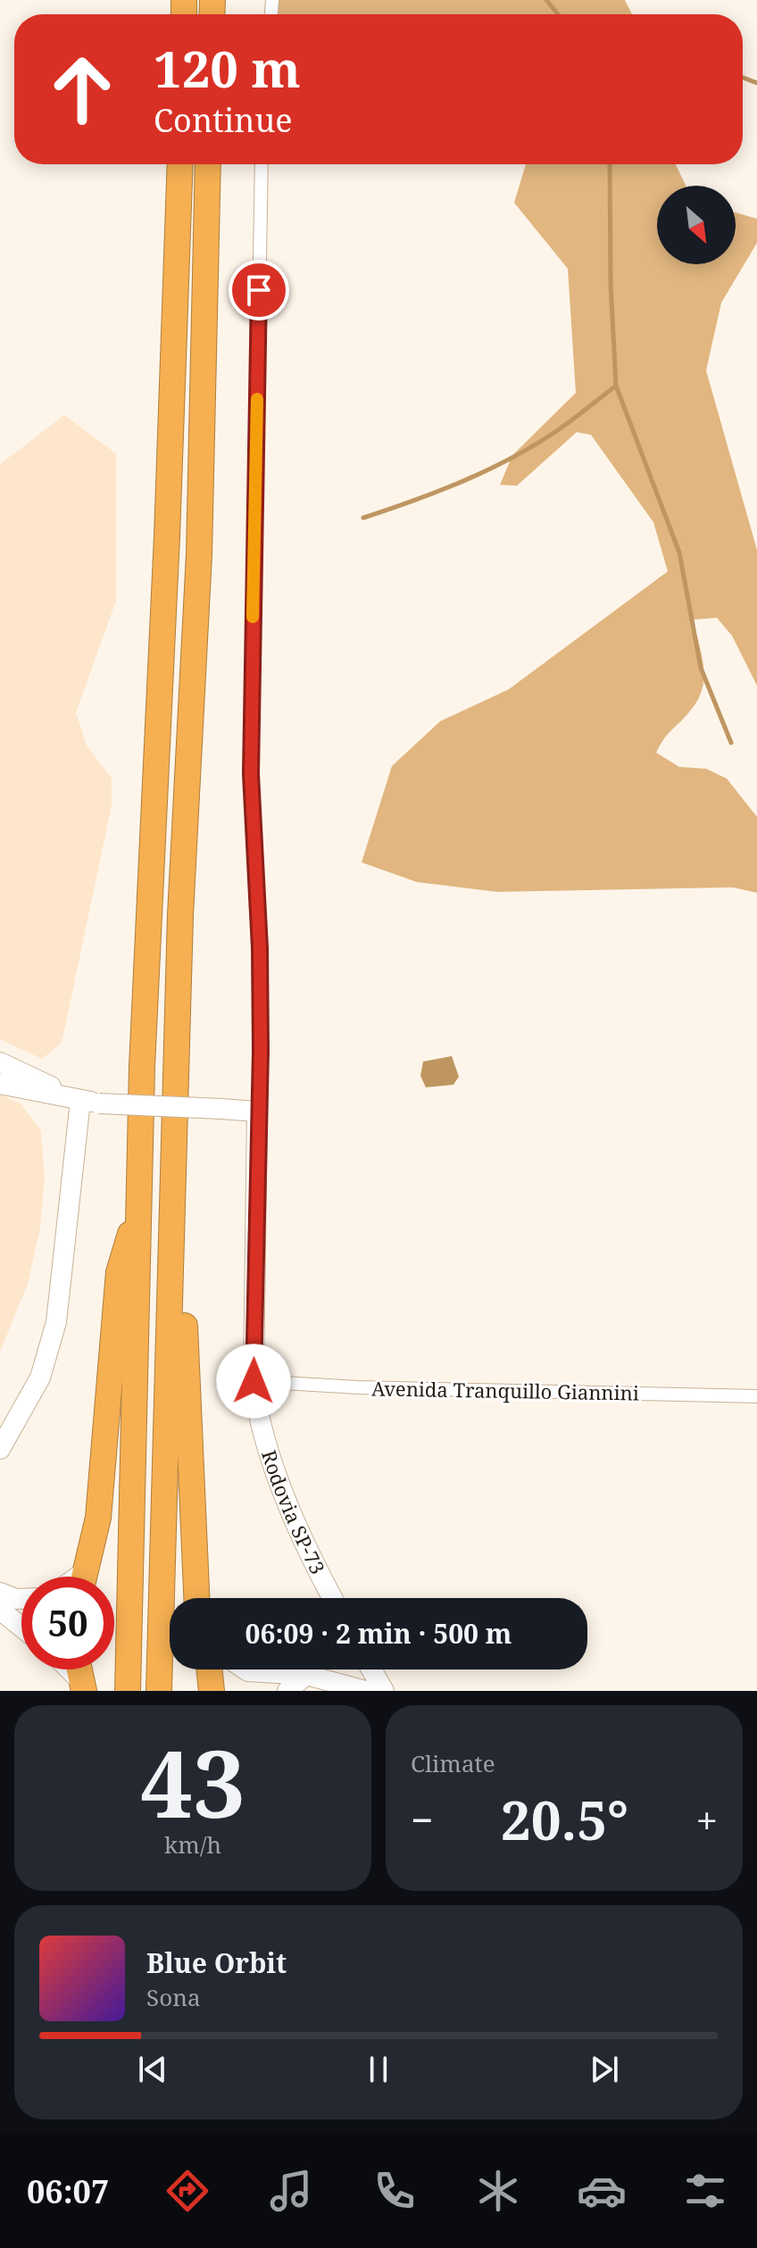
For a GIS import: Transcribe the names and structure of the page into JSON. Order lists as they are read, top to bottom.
{
  "streets": {
    "main road": ["Rodovia SP-73"],
    "street": ["Avenida Tranquillo Giannini"]
  },
  "crossings": [
    ["Avenida Tranquillo Giannini", "Rodovia SP-73"]
  ],
  "north": "bottom right",
  "page": {
    "turn": ["120 m", "Continue"],
    "limit": "50",
    "trip": "06:09 · 2 min · 500 m",
    "tile": [
      ["43", "km/h"],
      "Climate"
    ],
    "heat": ["−", "20.5°", "+"],
    "song": ["Blue Orbit", "Sona"],
    "tabs": "06:07"
  }
}
